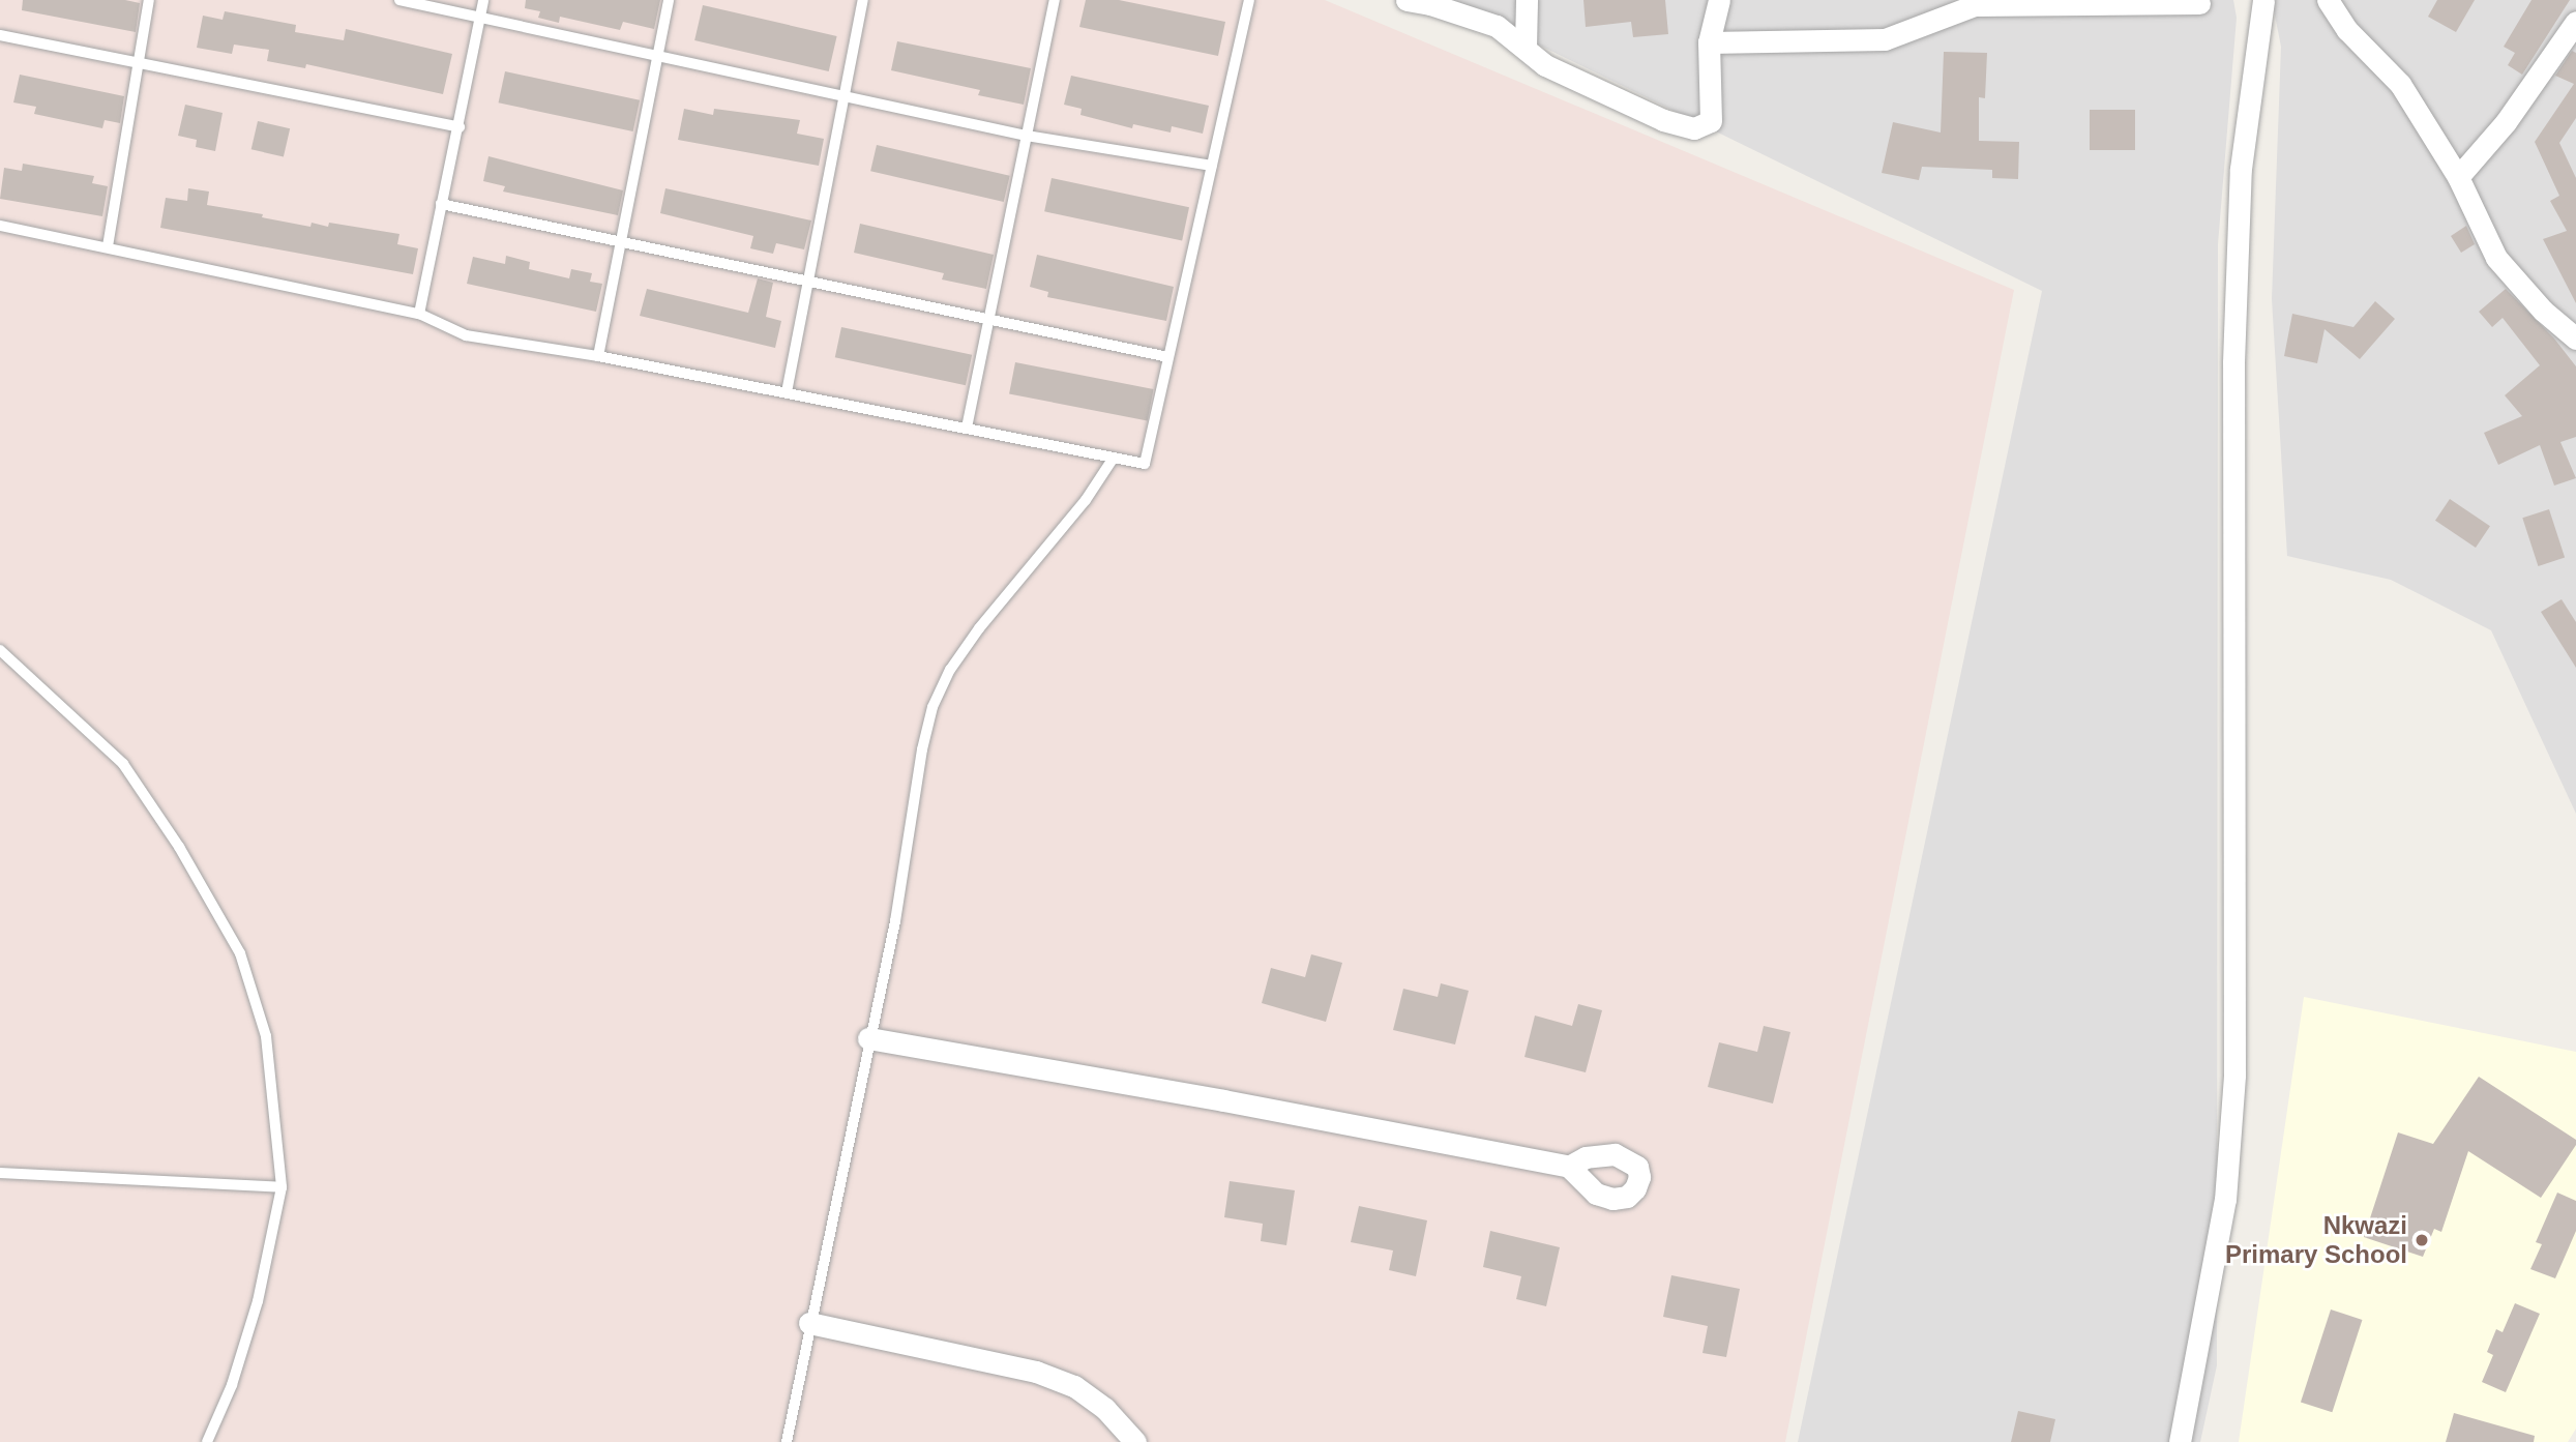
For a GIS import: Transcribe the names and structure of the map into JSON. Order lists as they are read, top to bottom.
{
  "places": ["Nkwazi Primary School"]
}
